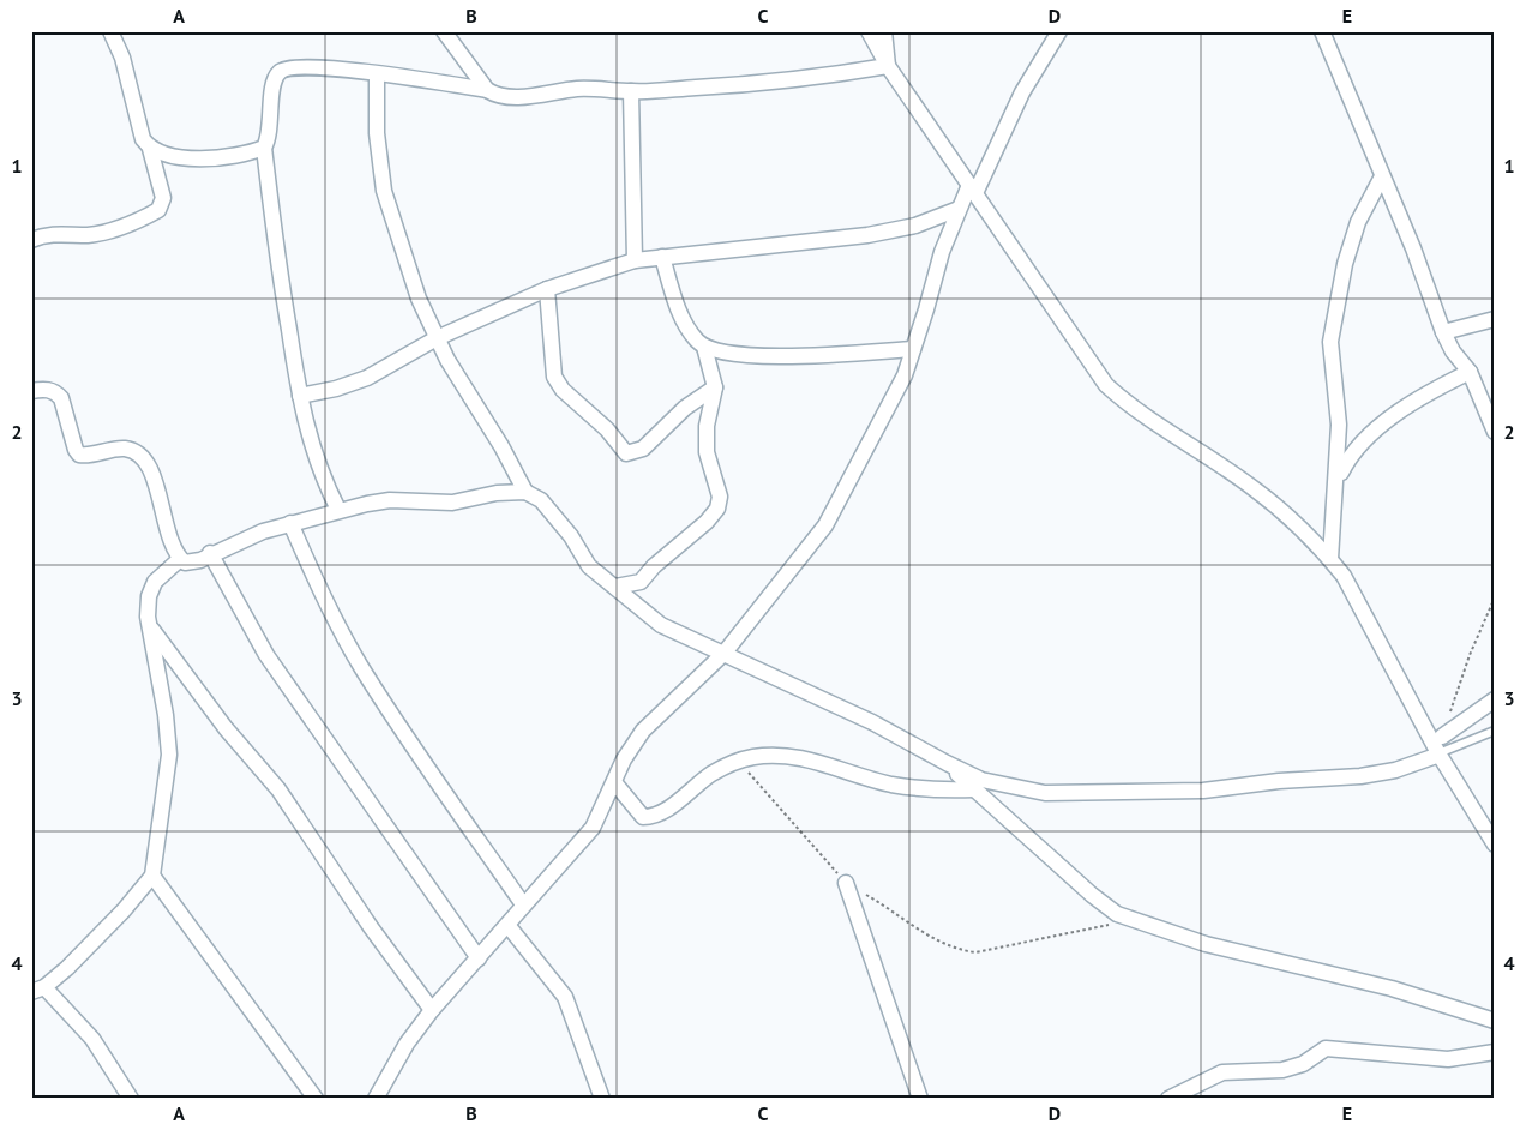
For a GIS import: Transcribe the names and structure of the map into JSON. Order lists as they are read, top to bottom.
{
  "grid": {
    "columns": [
      "A",
      "B",
      "C",
      "D",
      "E"
    ],
    "rows": [
      "1",
      "2",
      "3",
      "4"
    ]
  }
}
